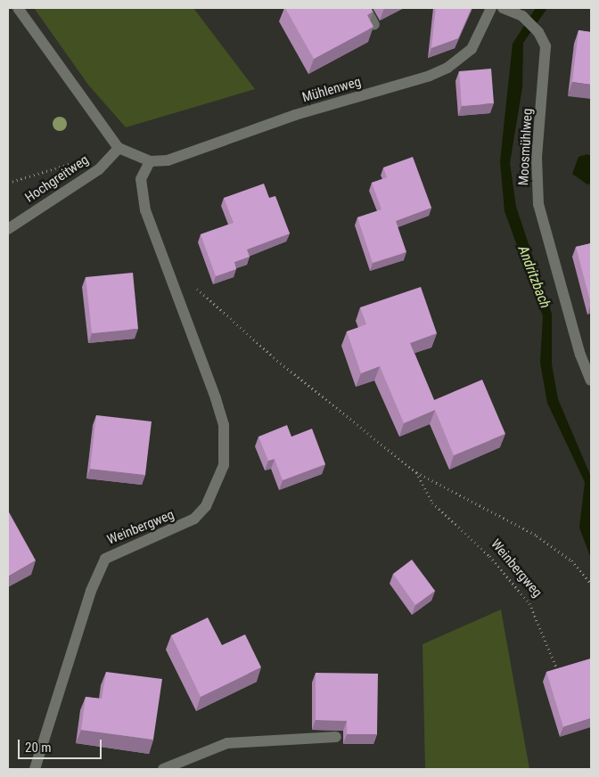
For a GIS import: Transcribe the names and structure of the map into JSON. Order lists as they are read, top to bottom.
{
  "streets": {
    "street": [
      "Mühlenweg",
      "Moosmühlweg",
      "Hochgreitweg",
      "Weinbergweg"
    ]
  },
  "crossings": [
    ["Mühlenweg", "Weinbergweg"]
  ],
  "water": ["Andritzbach"],
  "scale_bar": "20 m"
}
